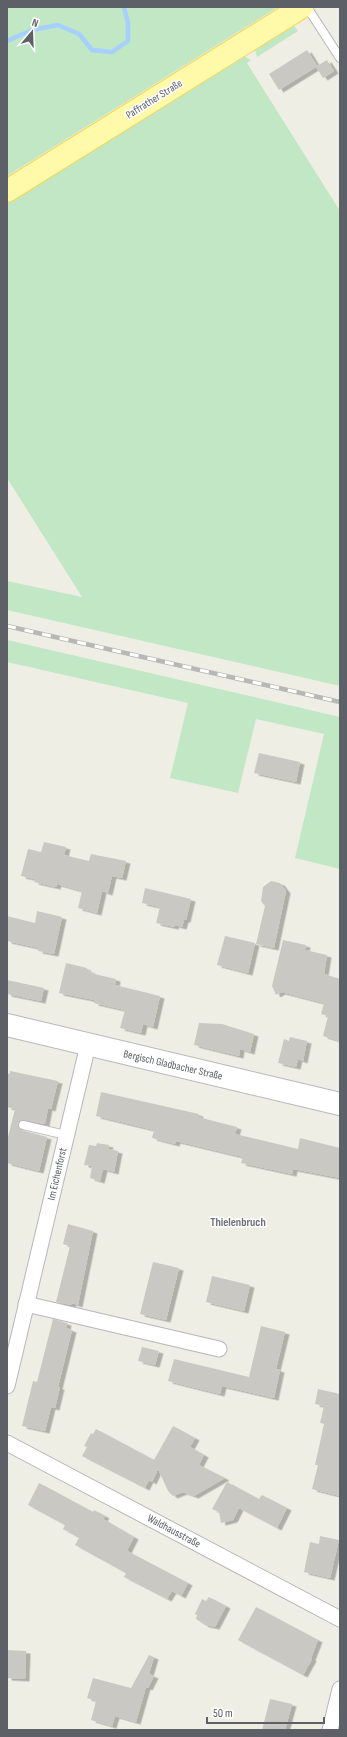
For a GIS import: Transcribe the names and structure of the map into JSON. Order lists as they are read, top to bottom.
{
  "streets": {
    "main road": ["Paffrather Straße", "Bergisch Gladbacher Straße"],
    "street": ["Im Eichenforst", "Waldhausstraße"]
  },
  "crossings": [
    ["Bergisch Gladbacher Straße", "Im Eichenforst"]
  ],
  "districts": ["Thielenbruch"],
  "scale_bar": "50 m",
  "north": "top"
}
